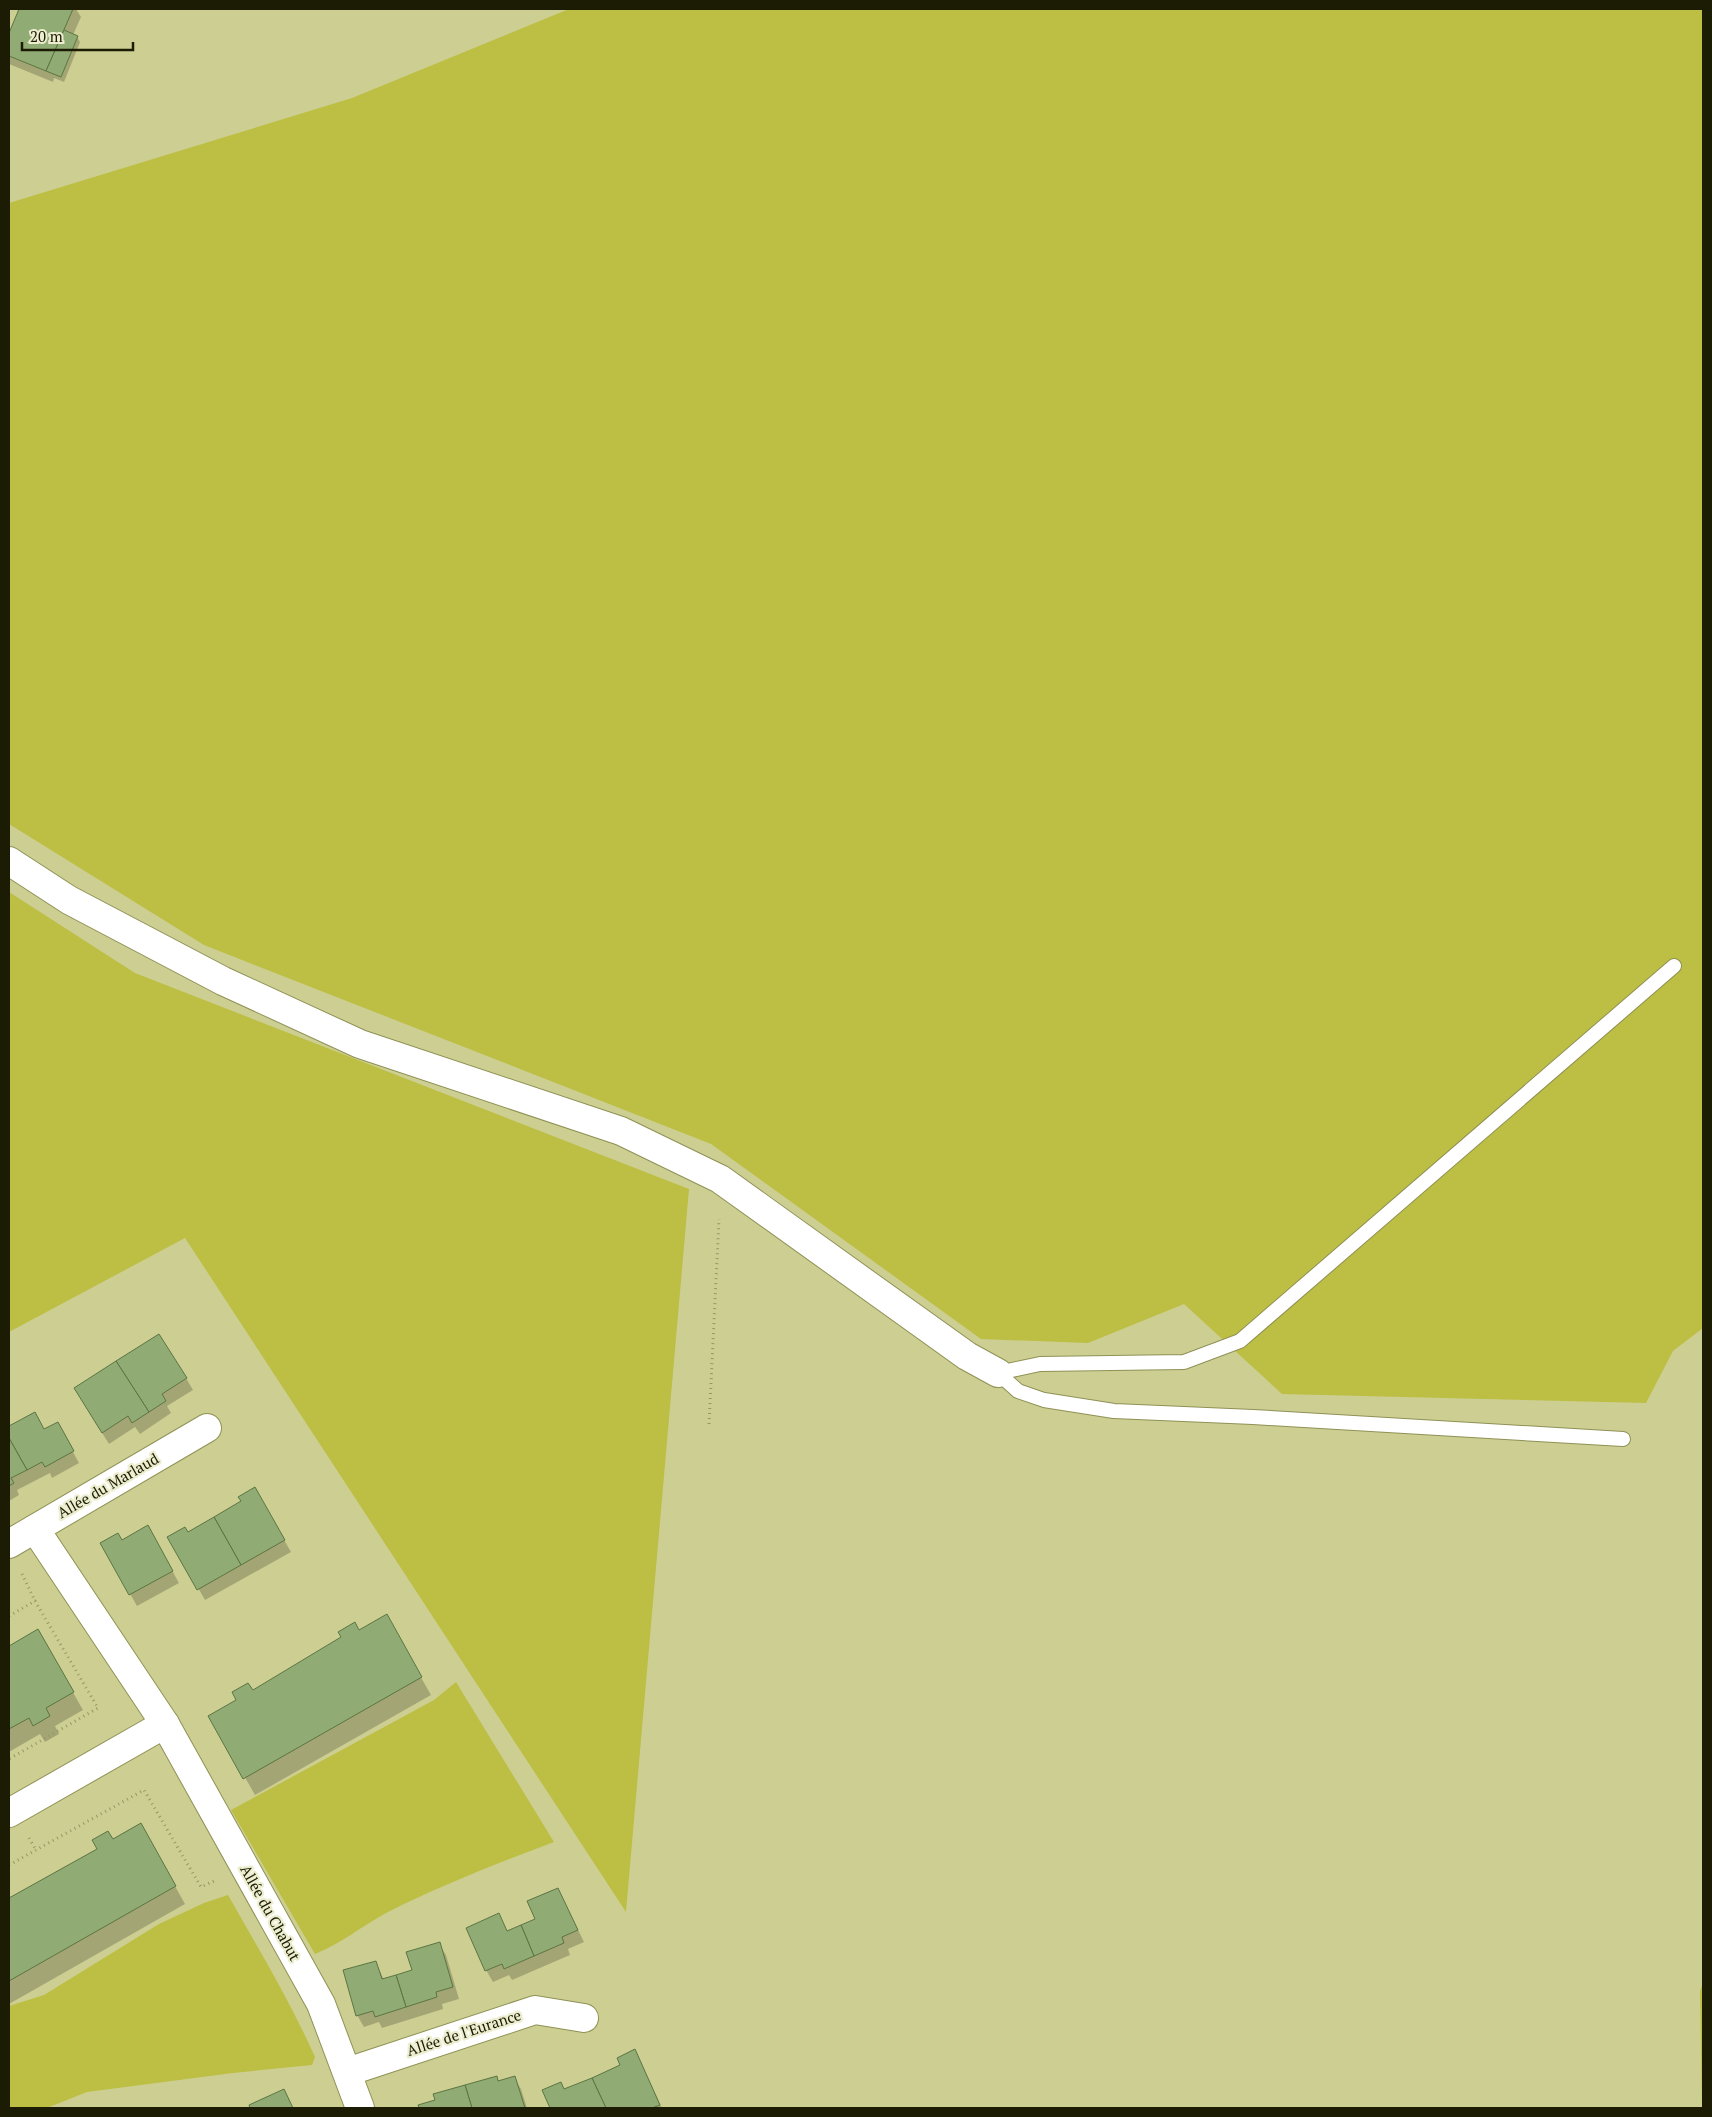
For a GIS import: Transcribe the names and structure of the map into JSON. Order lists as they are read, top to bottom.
{
  "streets": {
    "street": ["Allée du Marlaud", "Allée du Chabut", "Allée de l'Eurance"]
  },
  "crossings": [
    ["Allée du Marlaud", "Allée du Chabut"],
    ["Allée du Chabut", "Allée de l'Eurance"]
  ],
  "scale_bar": "20 m"
}
